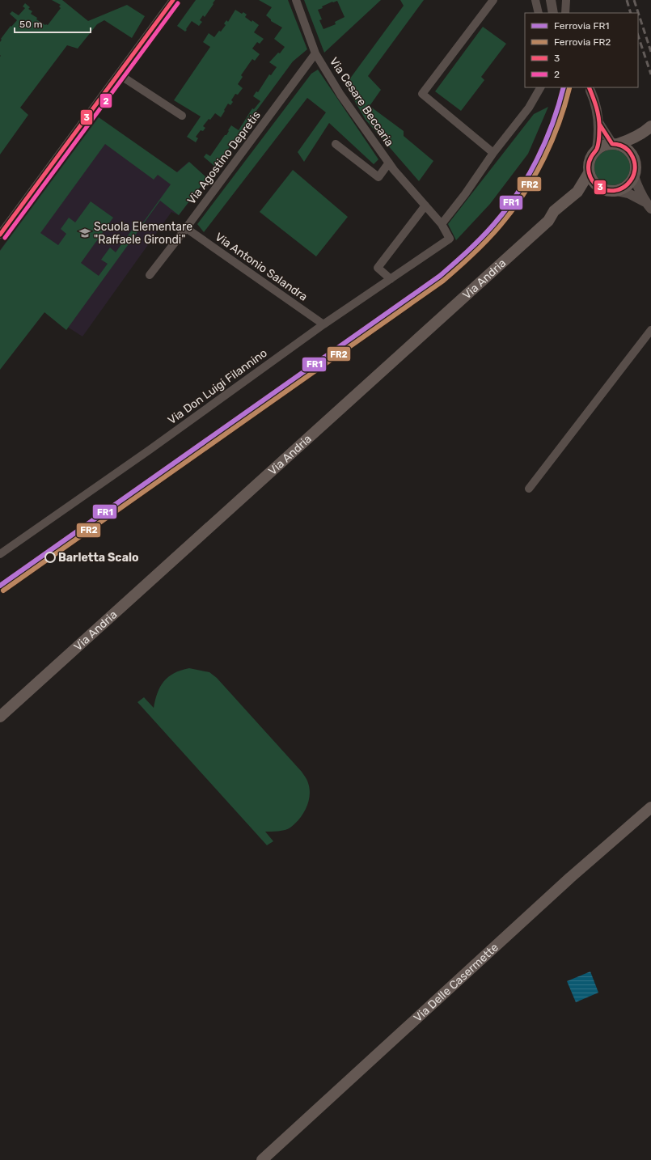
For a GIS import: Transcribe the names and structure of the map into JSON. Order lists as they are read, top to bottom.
{
  "streets": {
    "main road": ["Via Andria", "Via Delle Casermette"],
    "street": [
      "Via Cesare Beccaria",
      "Via Agostino Depretis",
      "Via Antonio Salandra",
      "Via Don Luigi Filannino"
    ]
  },
  "crossings": [
    ["Via Cesare Beccaria", "Via Agostino Depretis"],
    ["Via Cesare Beccaria", "Via Don Luigi Filannino"],
    ["Via Agostino Depretis", "Via Antonio Salandra"],
    ["Via Antonio Salandra", "Via Don Luigi Filannino"]
  ],
  "places": {
    "school or university": ["Scuola Elementare \"Raffaele Girondi\""],
    "other": ["Barletta Scalo"]
  },
  "lines": [
    "transit line 3",
    "transit line 2",
    "rail line FR1",
    "rail line FR2"
  ],
  "legend": [
    "Ferrovia FR1",
    "Ferrovia FR2",
    "3",
    "2"
  ],
  "scale_bar": "50 m"
}
